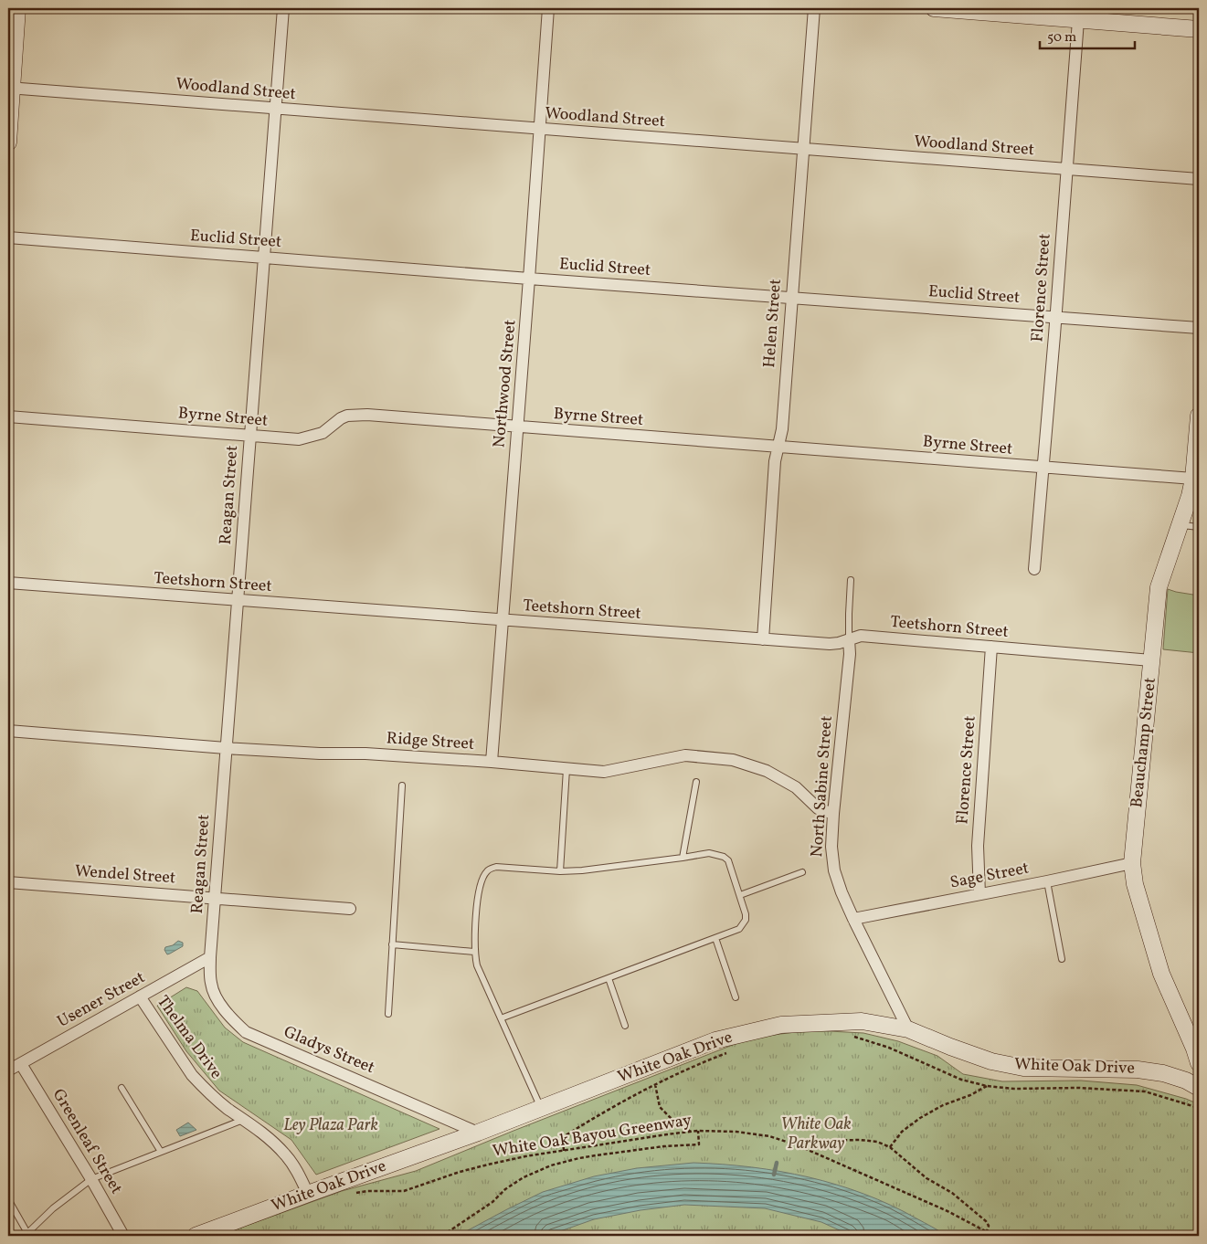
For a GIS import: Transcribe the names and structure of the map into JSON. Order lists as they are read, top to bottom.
{
  "streets": {
    "street": [
      "Woodland Street",
      "Euclid Street",
      "Florence Street",
      "Helen Street",
      "Northwood Street",
      "Byrne Street",
      "Reagan Street",
      "Teetshorn Street",
      "Ridge Street",
      "Beauchamp Street",
      "North Sabine Street",
      "Wendel Street",
      "Sage Street",
      "Usener Street",
      "Thelma Drive",
      "Gladys Street",
      "White Oak Drive",
      "Greenleaf Street"
    ],
    "path": ["White Oak Bayou Greenway"]
  },
  "crossings": [
    ["Woodland Street", "Florence Street"],
    ["Woodland Street", "Helen Street"],
    ["Woodland Street", "Northwood Street"],
    ["Woodland Street", "Reagan Street"],
    ["Euclid Street", "Florence Street"],
    ["Euclid Street", "Helen Street"],
    ["Euclid Street", "Northwood Street"],
    ["Euclid Street", "Reagan Street"],
    ["Florence Street", "Byrne Street"],
    ["Florence Street", "Teetshorn Street"],
    ["Florence Street", "Sage Street"],
    ["Helen Street", "Byrne Street"],
    ["Helen Street", "Teetshorn Street"],
    ["Northwood Street", "Byrne Street"],
    ["Northwood Street", "Teetshorn Street"],
    ["Northwood Street", "Ridge Street"],
    ["Byrne Street", "Reagan Street"],
    ["Byrne Street", "Beauchamp Street"],
    ["Reagan Street", "Teetshorn Street"],
    ["Reagan Street", "Ridge Street"],
    ["Reagan Street", "Wendel Street"],
    ["Reagan Street", "Usener Street"],
    ["Reagan Street", "Gladys Street"],
    ["Teetshorn Street", "Beauchamp Street"],
    ["Teetshorn Street", "North Sabine Street"],
    ["Ridge Street", "North Sabine Street"],
    ["Beauchamp Street", "Sage Street"],
    ["North Sabine Street", "Sage Street"],
    ["North Sabine Street", "White Oak Drive"],
    ["Usener Street", "Thelma Drive"],
    ["Usener Street", "Gladys Street"],
    ["Usener Street", "Greenleaf Street"],
    ["Thelma Drive", "White Oak Drive"],
    ["Gladys Street", "White Oak Drive"]
  ],
  "parks": ["White Oak Parkway", "Ley Plaza Park"],
  "scale_bar": "50 m"
}
